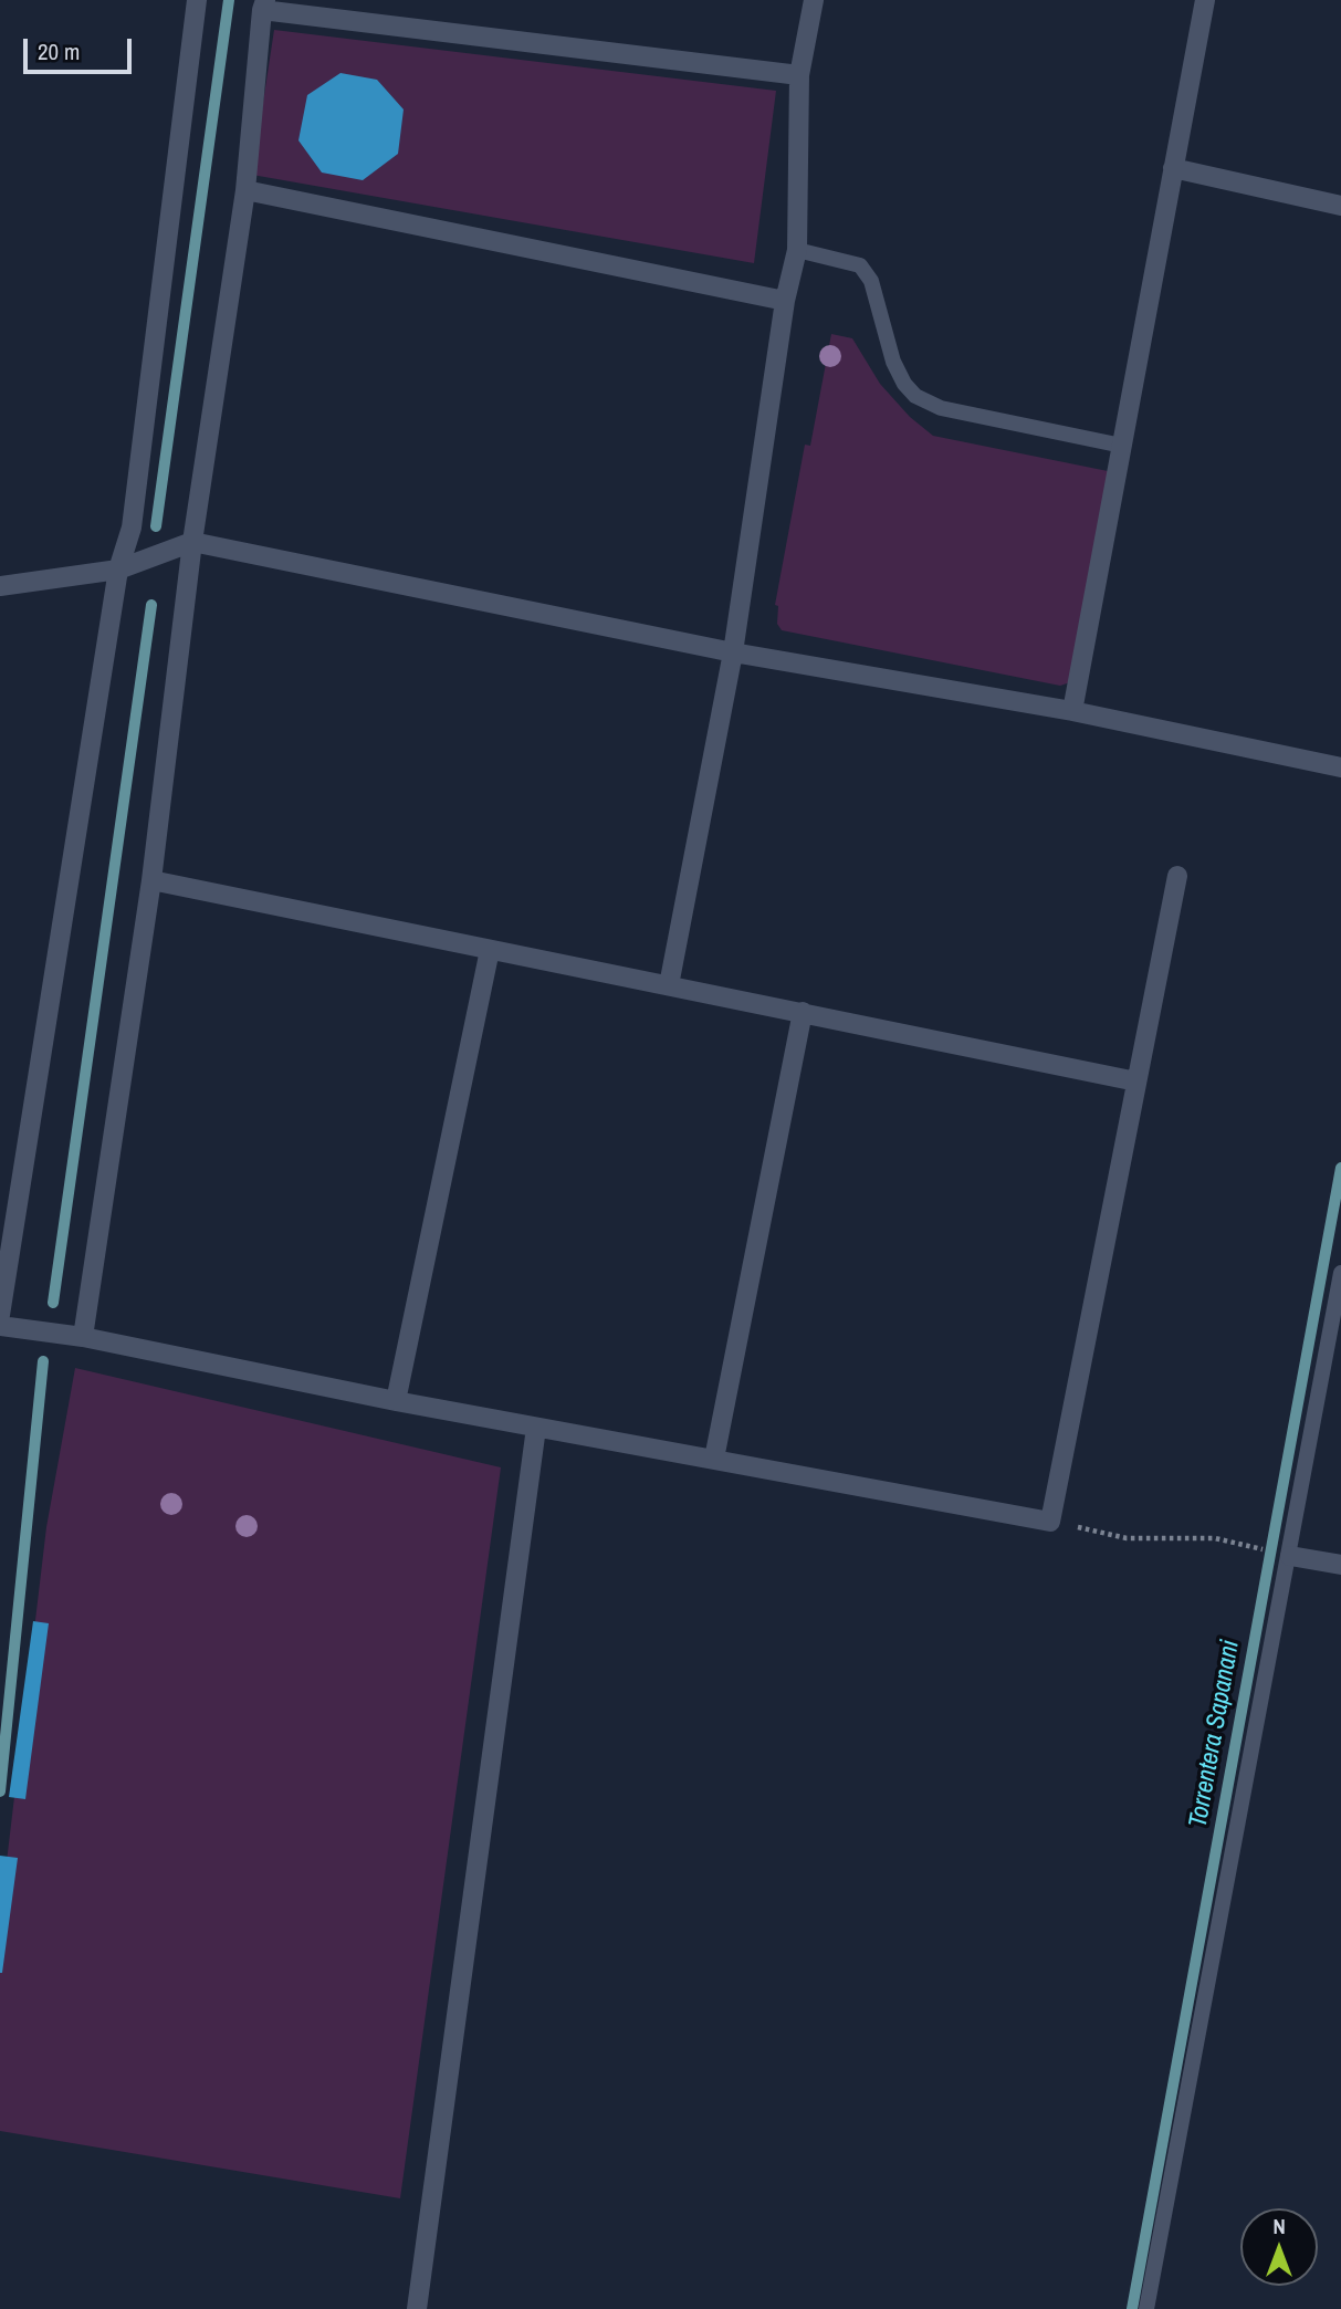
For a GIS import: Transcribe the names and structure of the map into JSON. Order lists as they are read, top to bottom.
{
  "water": ["Torrentera Sapanani"],
  "scale_bar": "20 m",
  "north": "top"
}
